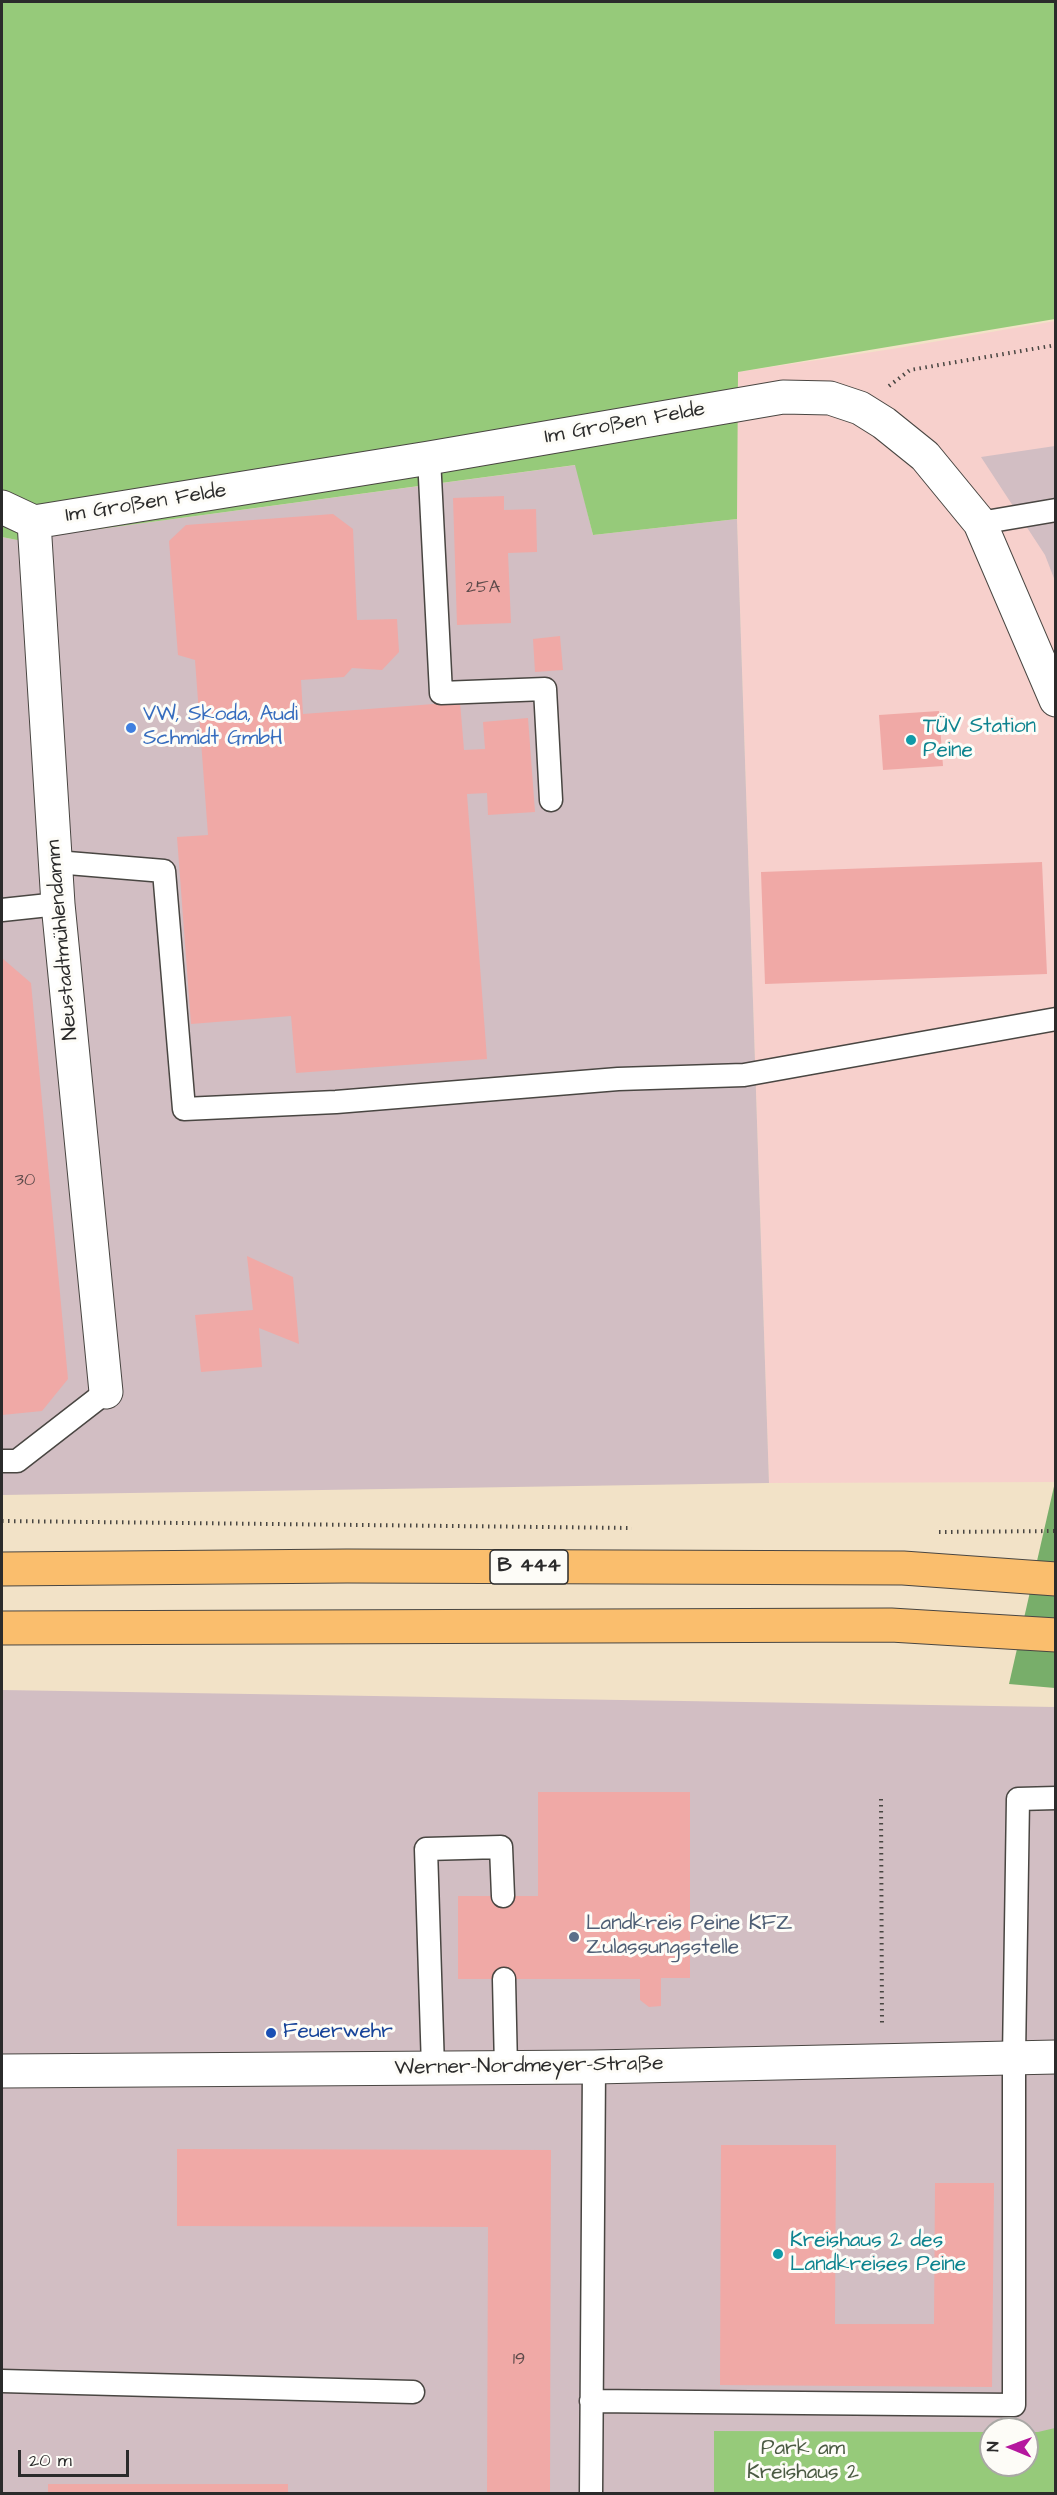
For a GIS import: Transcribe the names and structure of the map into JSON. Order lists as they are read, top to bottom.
{
  "streets": {
    "highway": ["B 444"],
    "street": ["Im Großen Felde", "Neustadtmühlendamm", "Werner-Nordmeyer-Straße"]
  },
  "crossings": [
    ["Im Großen Felde", "Neustadtmühlendamm"]
  ],
  "parks": ["Park am Kreishaus 2"],
  "places": [
    "VW, Skoda, Audi Schmidt GmbH",
    "TÜV Station Peine",
    "Landkreis Peine KFZ Zulassungsstelle",
    "Feuerwehr",
    "Kreishaus 2 des Landkreises Peine"
  ],
  "house_numbers": ["25A", "30", "19"],
  "scale_bar": "20 m",
  "north": "left"
}
